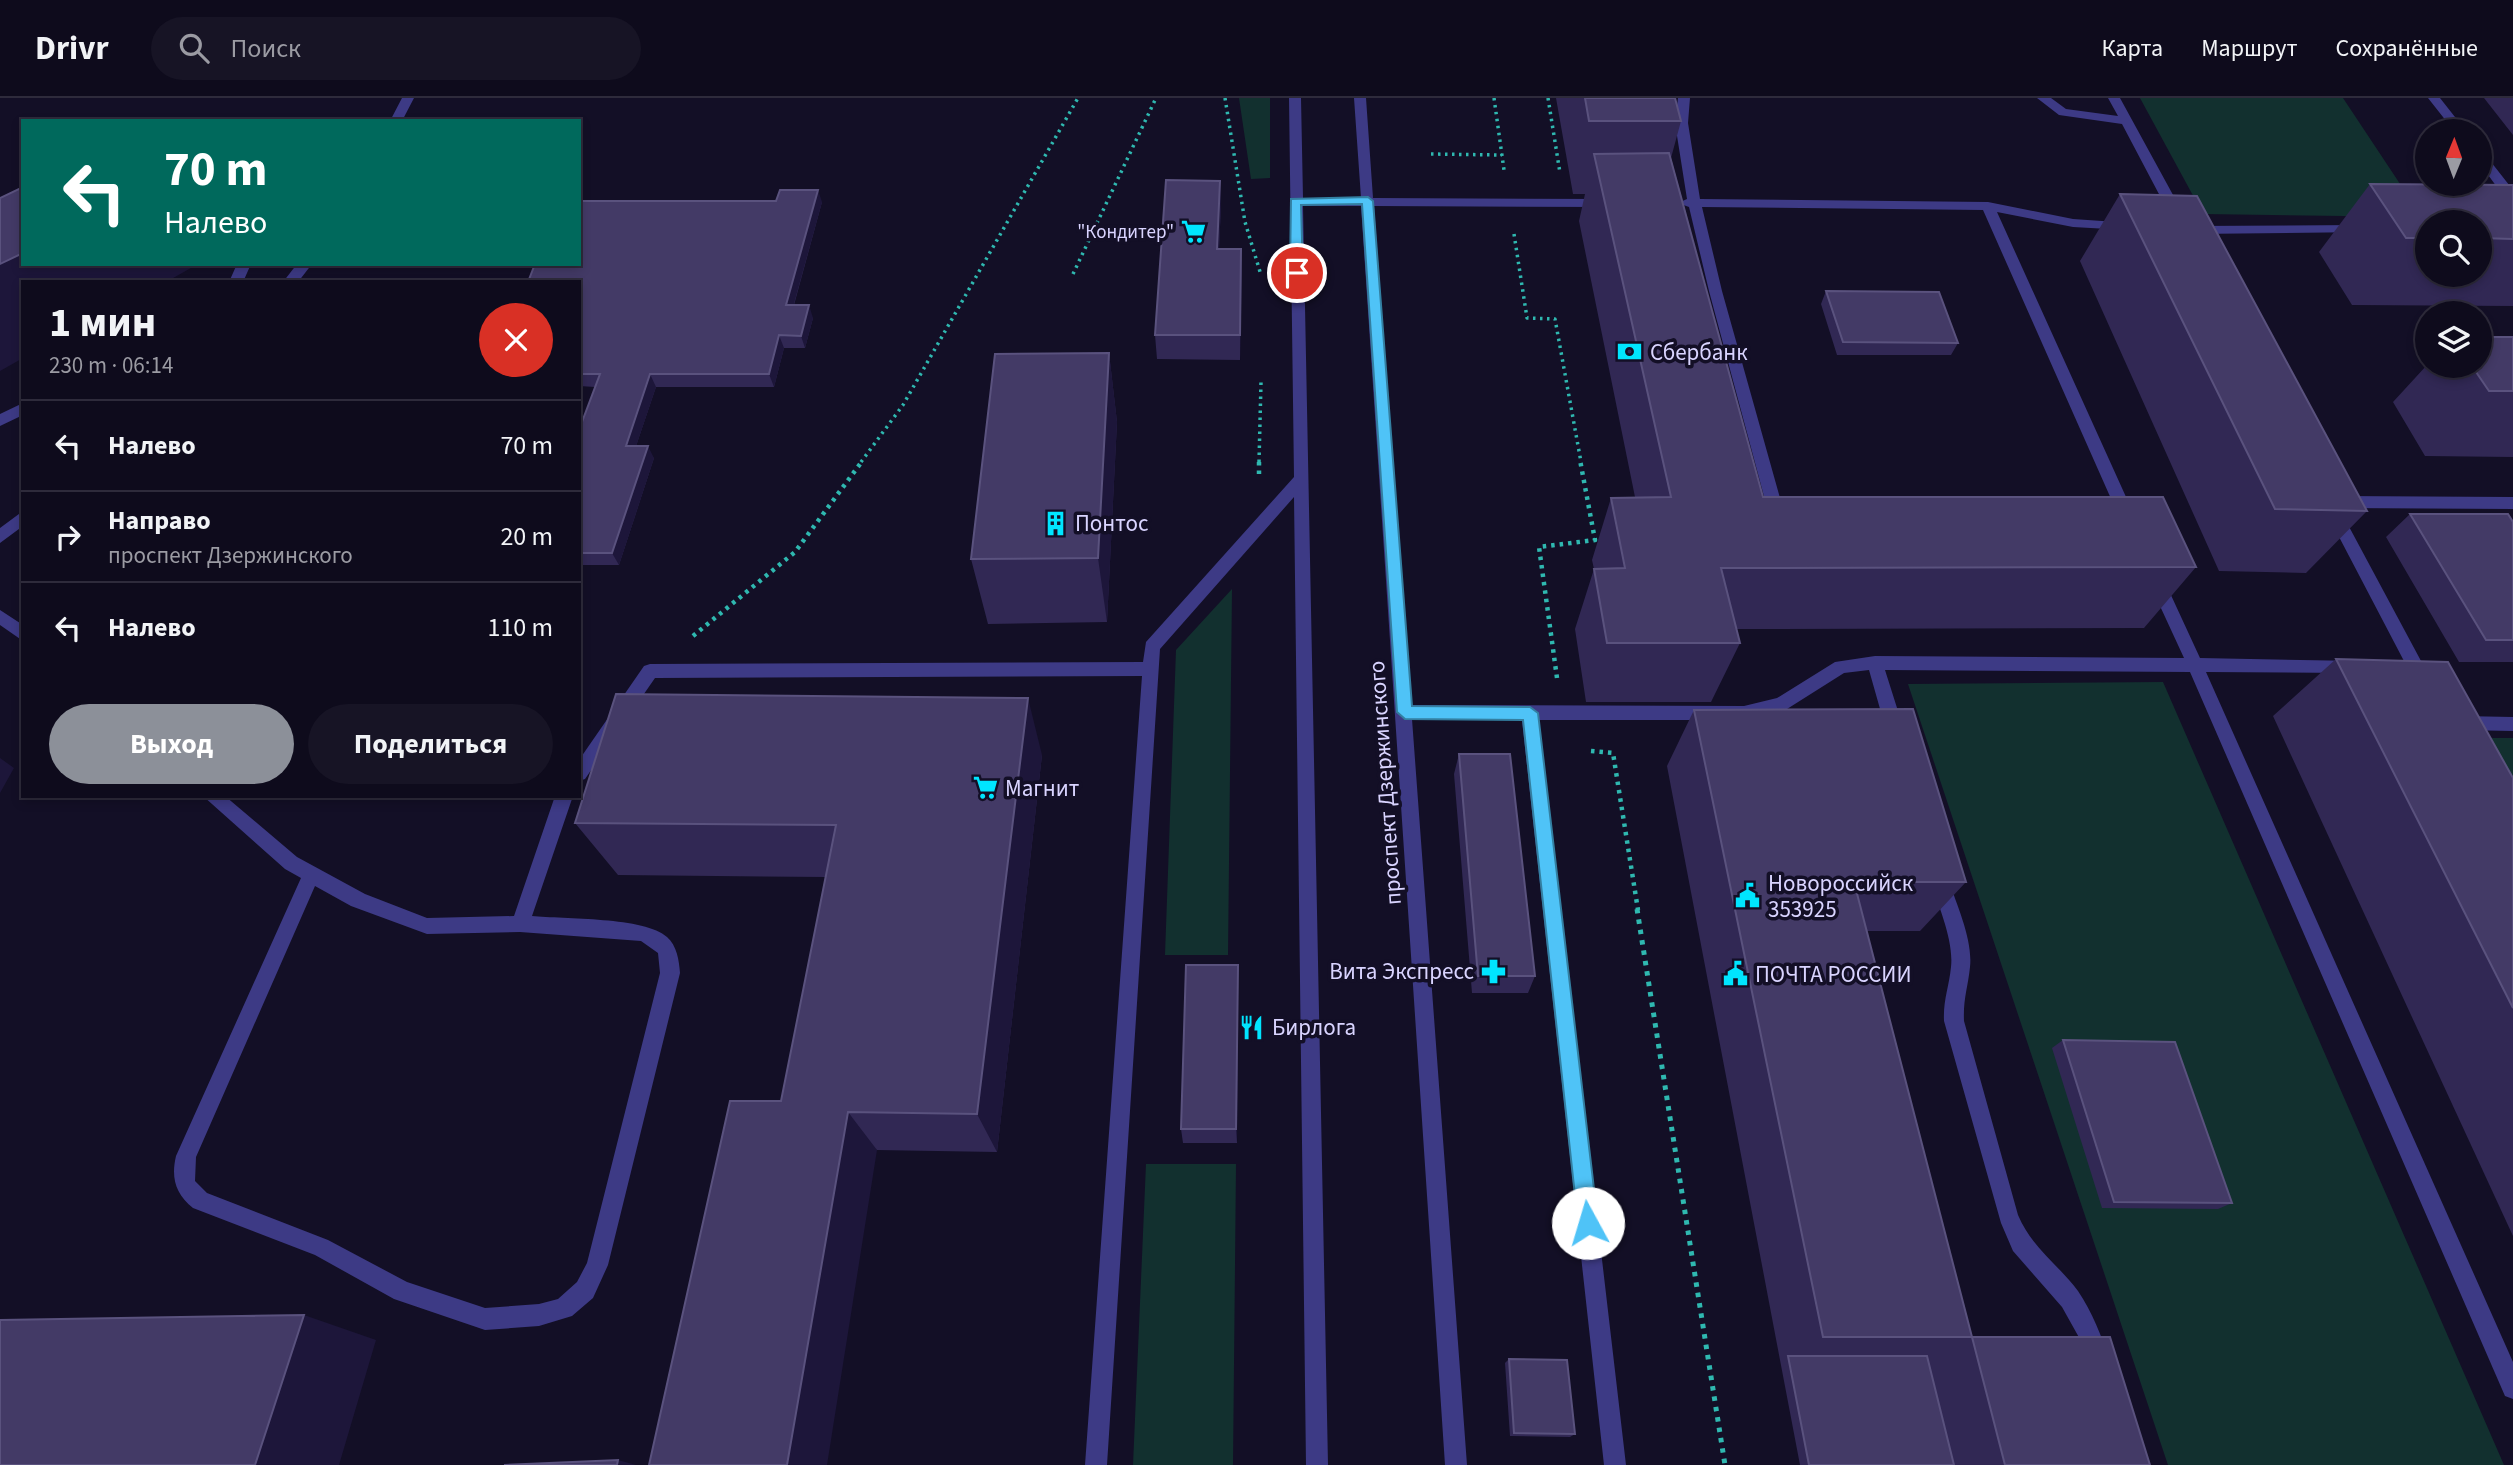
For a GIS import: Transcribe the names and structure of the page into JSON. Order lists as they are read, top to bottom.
{
  "streets": {
    "street": ["проспект Дзержинского"]
  },
  "places": {
    "supermarket": ["\"Кондитер\"", "Магнит"],
    "bank": ["Сбербанк"],
    "building": ["Понтос"],
    "public building": ["Новороссийск 353925", "ПОЧТА РОССИИ"],
    "pharmacy": ["Вита Экспресс"],
    "restaurant": ["Бирлога"]
  },
  "north": "top",
  "page": {
    "header": "Drivr",
    "search": "Поиск",
    "nav": ["Карта", "Маршрут", "Сохранённые"],
    "turn": ["70 m", "Налево"],
    "heading": ["1 мин", "230 m · 06:14"],
    "list": [
      {
        "name": "Налево",
        "value": "70 m"
      },
      {
        "name": "Направо",
        "note": "проспект Дзержинского",
        "value": "20 m"
      },
      {
        "name": "Налево",
        "value": "110 m"
      }
    ],
    "buttons": ["Выход", "Поделиться"]
  }
}
